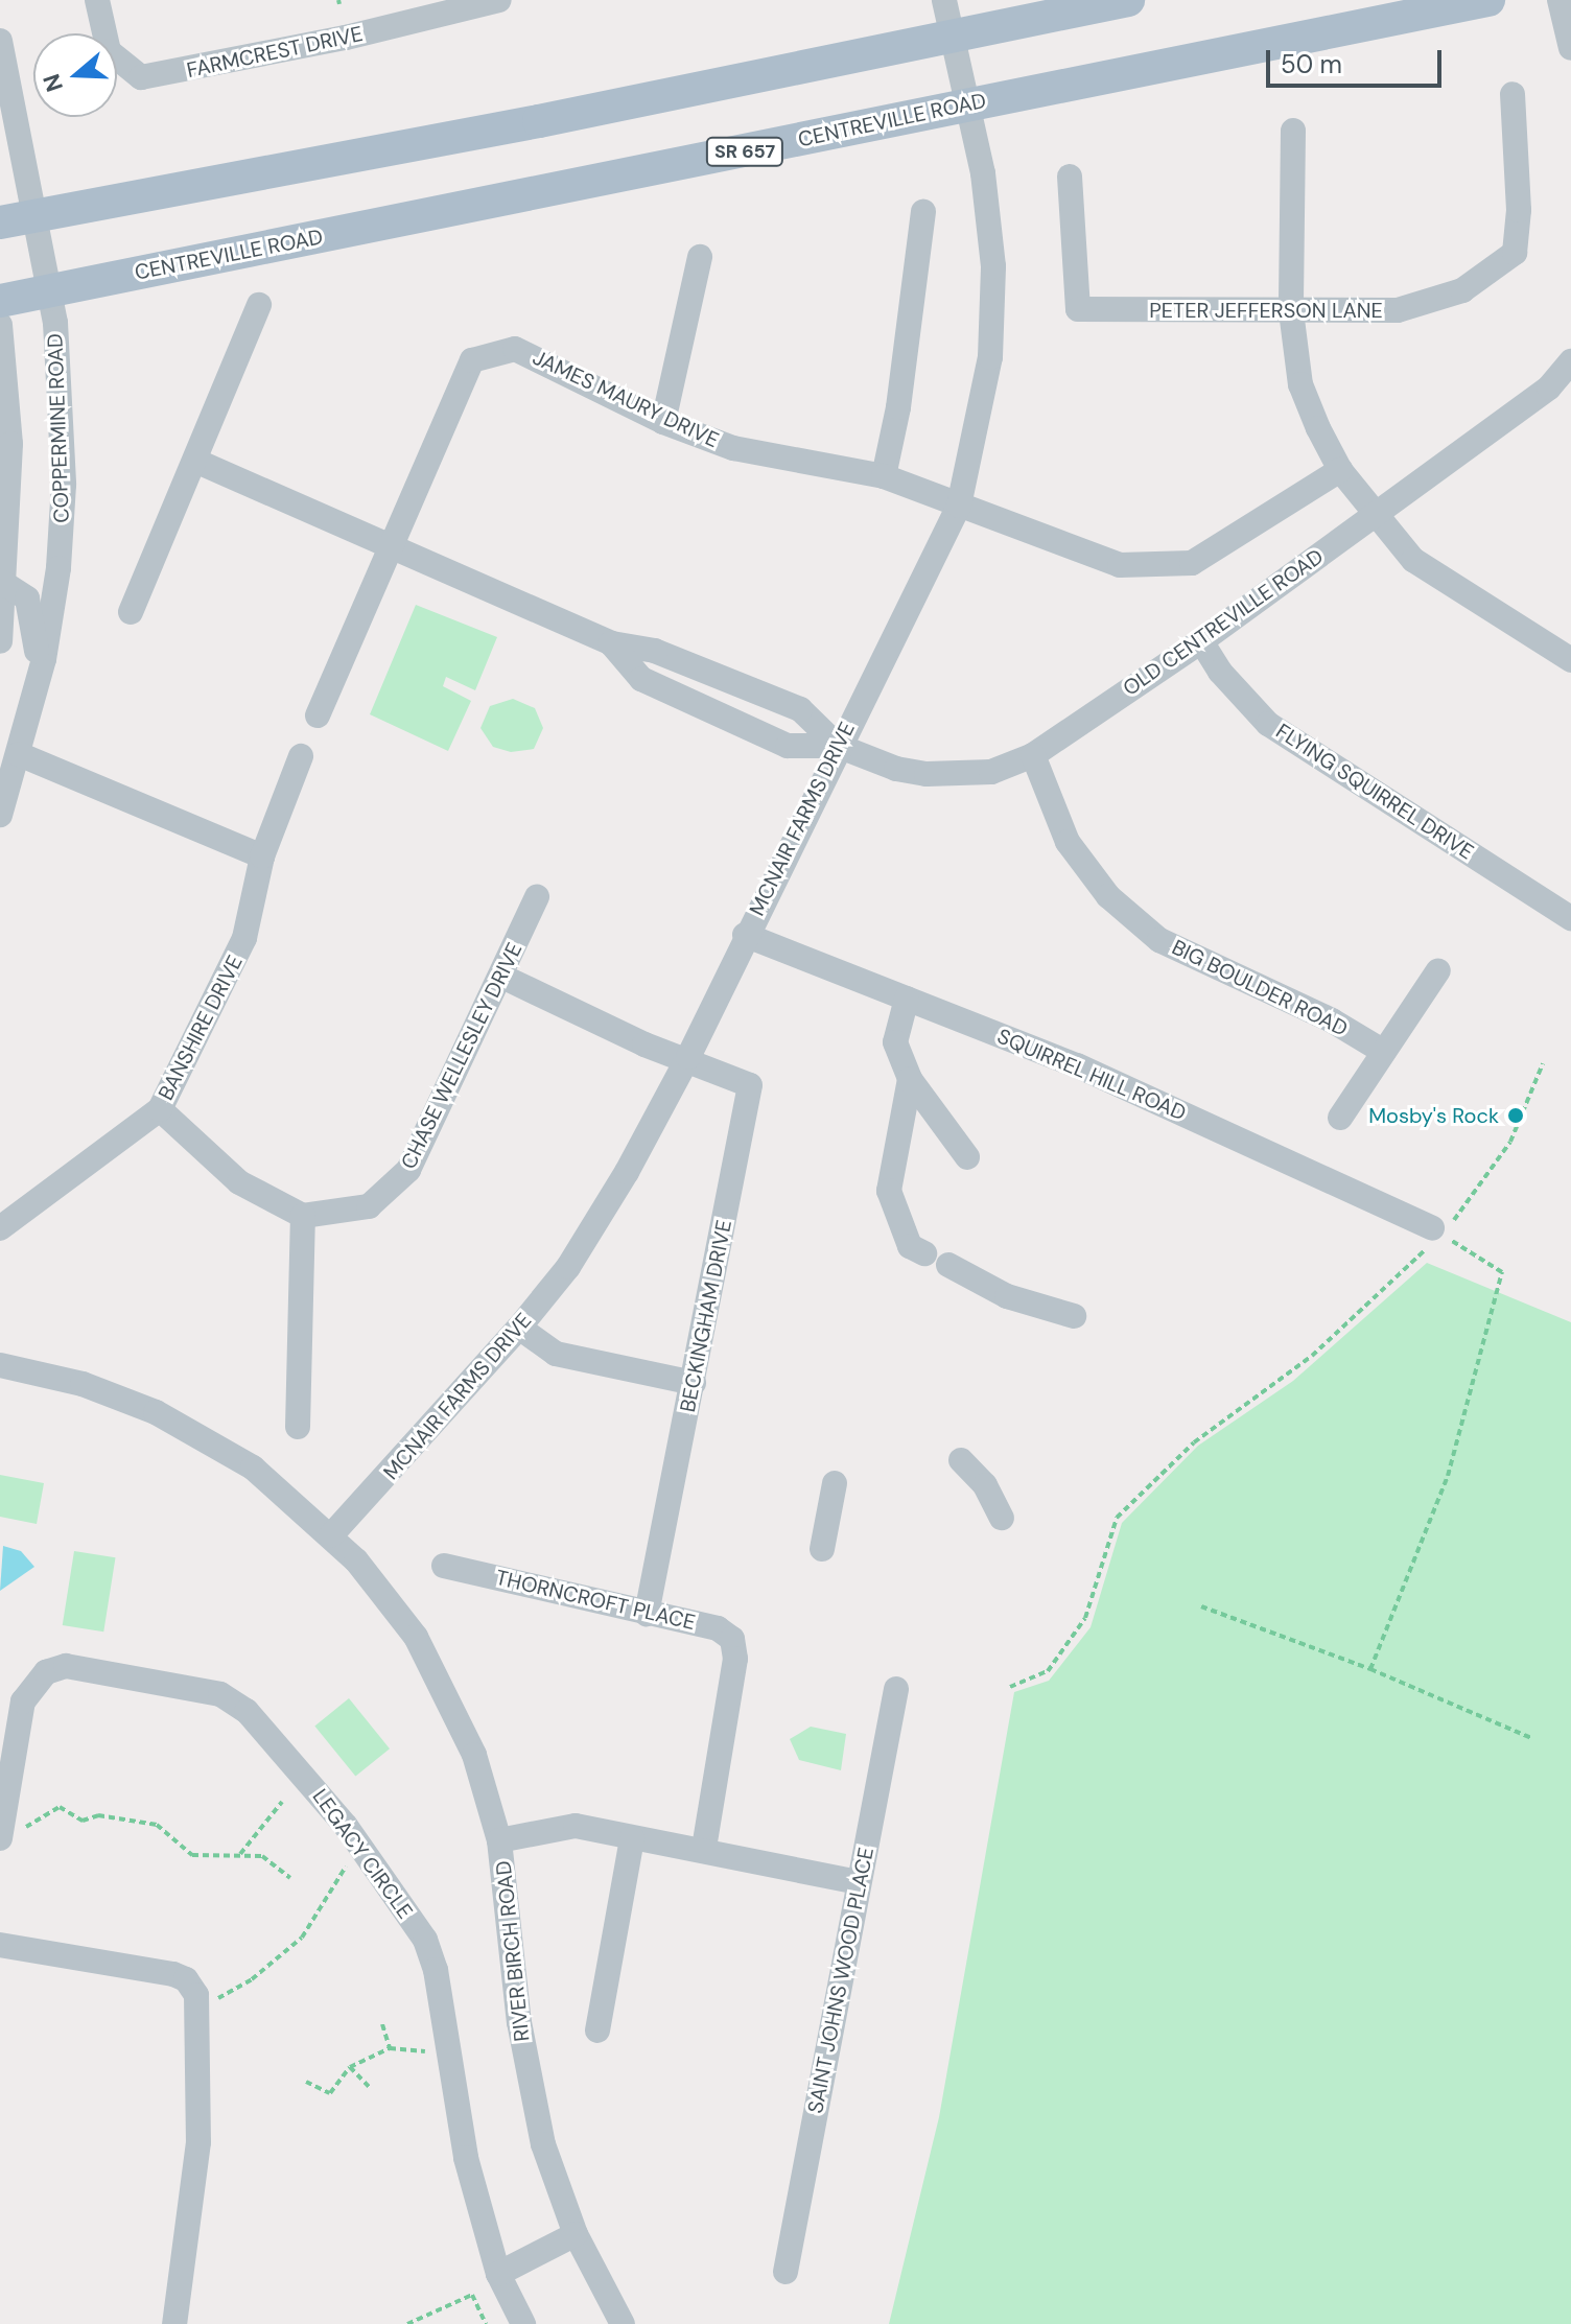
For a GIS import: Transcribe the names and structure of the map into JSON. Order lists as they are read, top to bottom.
{
  "streets": {
    "main road": ["CENTREVILLE ROAD", "SR 657"],
    "street": [
      "FARMCREST DRIVE",
      "PETER JEFFERSON LANE",
      "JAMES MAURY DRIVE",
      "COPPERMINE ROAD",
      "OLD CENTREVILLE ROAD",
      "FLYING SQUIRREL DRIVE",
      "MCNAIR FARMS DRIVE",
      "BIG BOULDER ROAD",
      "BANSHIRE DRIVE",
      "CHASE WELLESLEY DRIVE",
      "SQUIRREL HILL ROAD",
      "BECKINGHAM DRIVE",
      "THORNCROFT PLACE",
      "LEGACY CIRCLE",
      "RIVER BIRCH ROAD",
      "SAINT JOHNS WOOD PLACE"
    ]
  },
  "crossings": [
    ["CENTREVILLE ROAD", "COPPERMINE ROAD"],
    ["CENTREVILLE ROAD", "MCNAIR FARMS DRIVE"],
    ["JAMES MAURY DRIVE", "MCNAIR FARMS DRIVE"],
    ["OLD CENTREVILLE ROAD", "FLYING SQUIRREL DRIVE"],
    ["OLD CENTREVILLE ROAD", "MCNAIR FARMS DRIVE"],
    ["OLD CENTREVILLE ROAD", "BIG BOULDER ROAD"],
    ["MCNAIR FARMS DRIVE", "SQUIRREL HILL ROAD"],
    ["MCNAIR FARMS DRIVE", "BECKINGHAM DRIVE"],
    ["MCNAIR FARMS DRIVE", "RIVER BIRCH ROAD"],
    ["BECKINGHAM DRIVE", "THORNCROFT PLACE"]
  ],
  "places": ["Mosby's Rock"],
  "scale_bar": "50 m",
  "north": "left"
}
